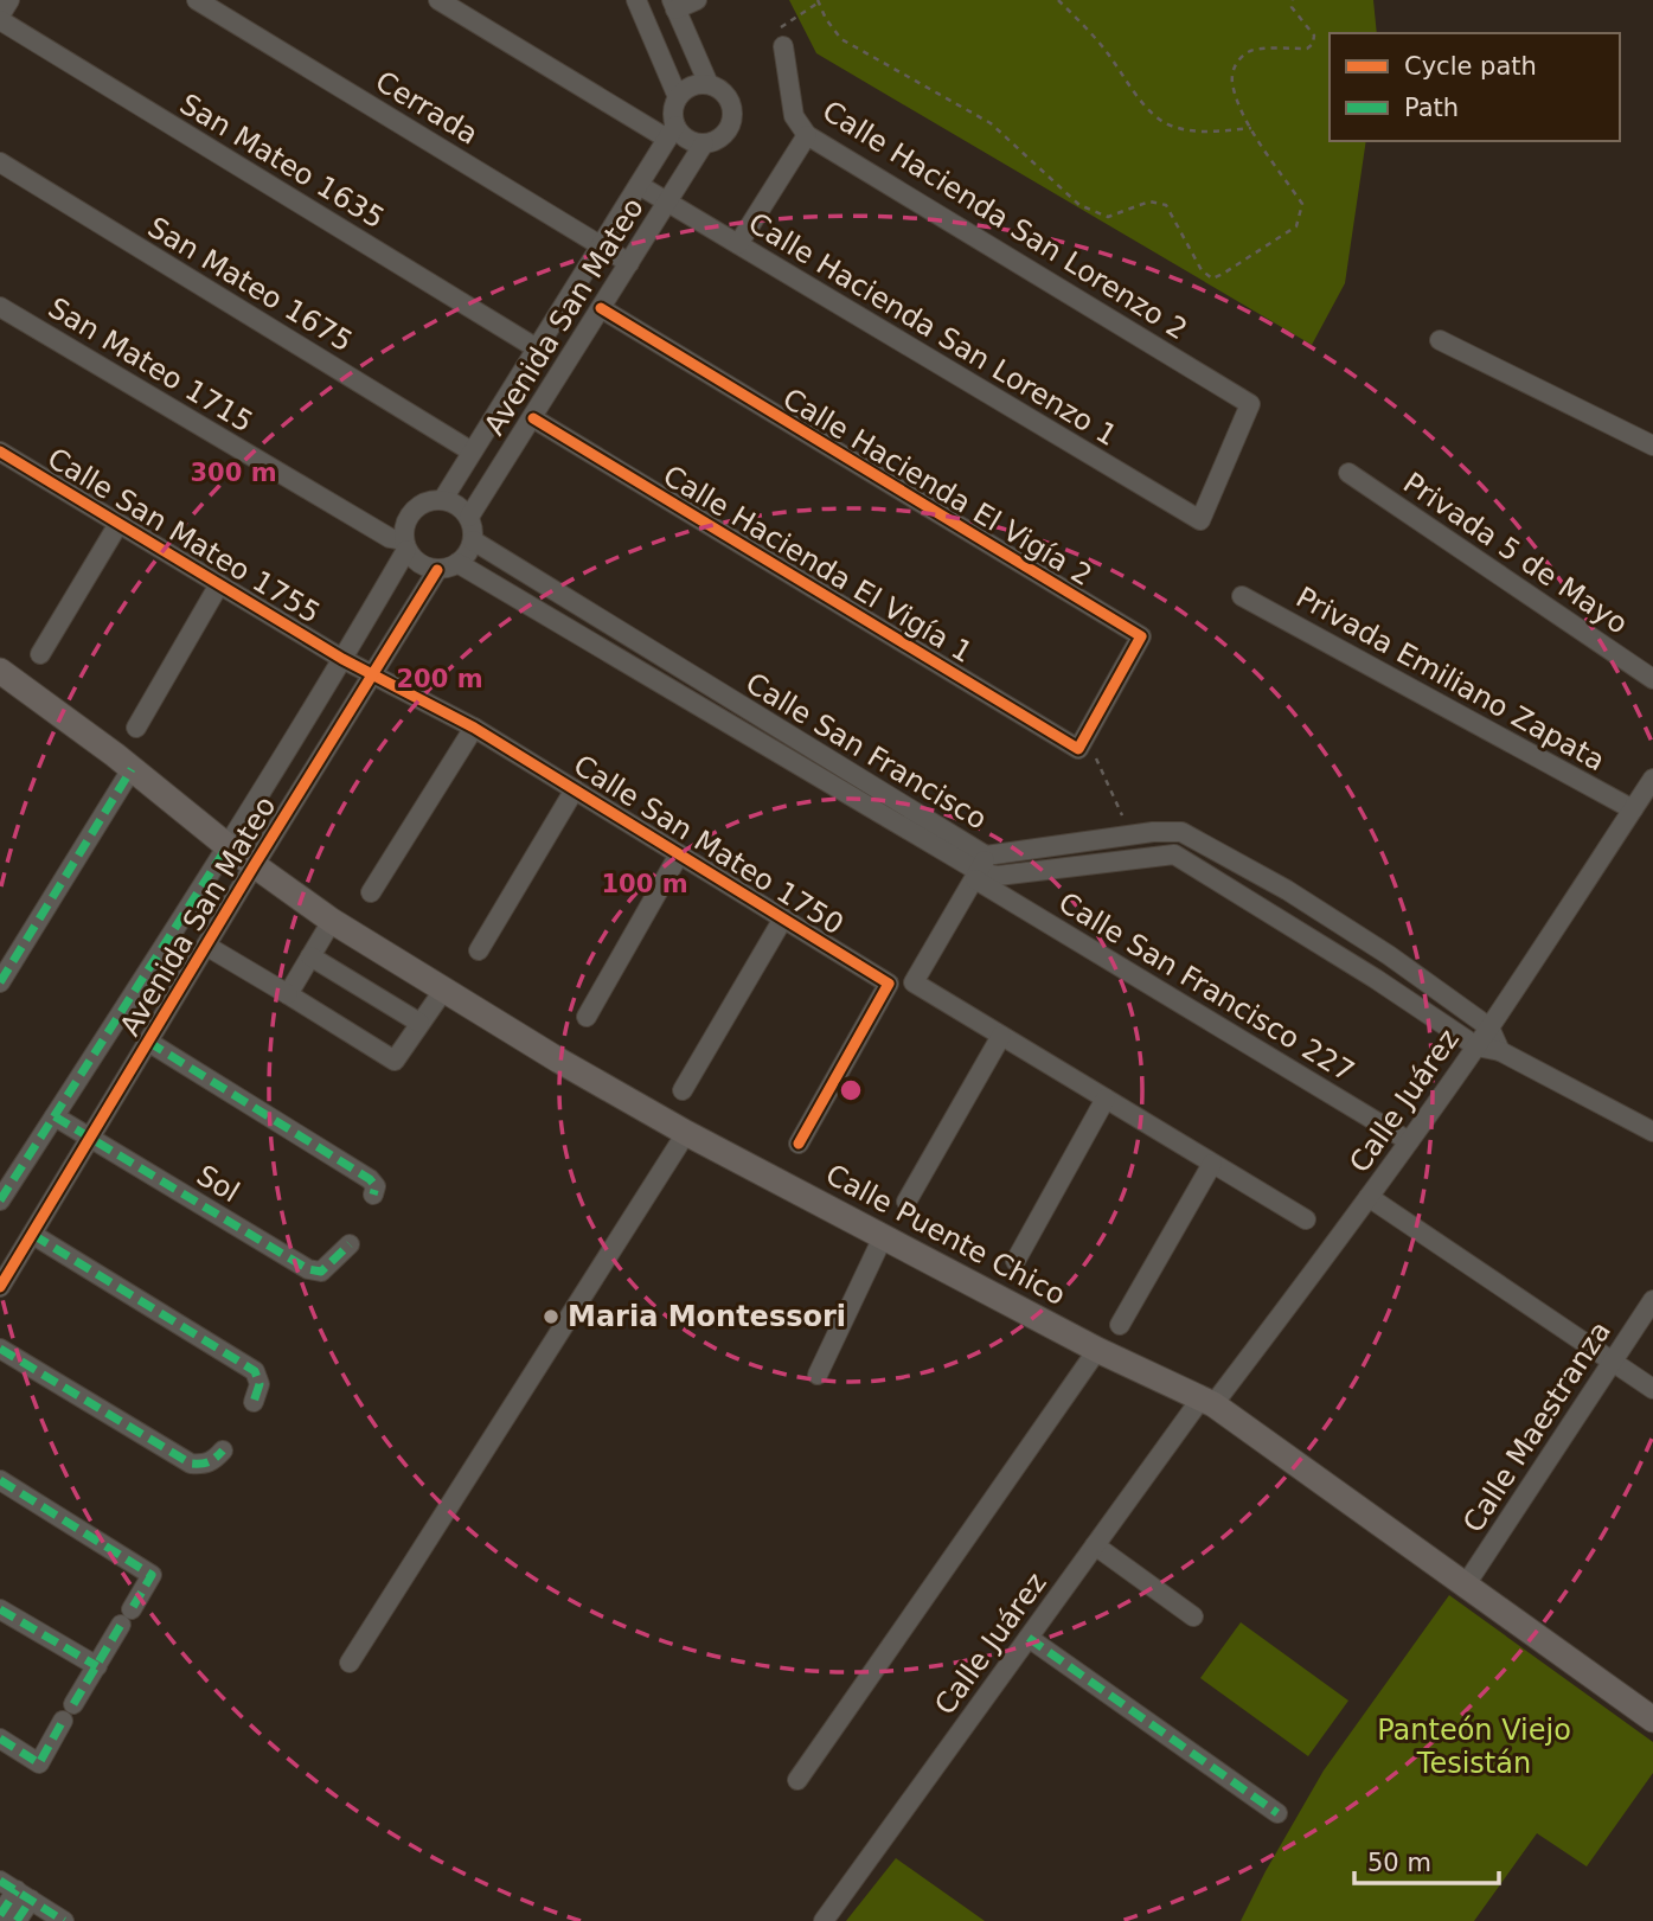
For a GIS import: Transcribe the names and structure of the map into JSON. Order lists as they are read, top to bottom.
{
  "streets": {
    "main road": ["Calle Puente Chico"],
    "street": [
      "Cerrada",
      "San Mateo 1635",
      "Calle Hacienda San Lorenzo 2",
      "San Mateo 1675",
      "Avenida San Mateo",
      "Calle Hacienda San Lorenzo 1",
      "San Mateo 1715",
      "Calle Hacienda El Vigía 2",
      "Calle San Mateo 1755",
      "Privada 5 de Mayo",
      "Calle Hacienda El Vigía 1",
      "Privada Emiliano Zapata",
      "Calle San Francisco",
      "Calle San Mateo 1750",
      "Calle San Francisco 227",
      "Calle Juárez",
      "Sol",
      "Calle Maestranza"
    ]
  },
  "crossings": [
    ["Cerrada", "Avenida San Mateo"],
    ["San Mateo 1635", "Avenida San Mateo"],
    ["Calle Hacienda San Lorenzo 2", "Calle Hacienda San Lorenzo 1"],
    ["San Mateo 1675", "Avenida San Mateo"],
    ["Avenida San Mateo", "Calle Hacienda San Lorenzo 1"],
    ["Avenida San Mateo", "San Mateo 1715"],
    ["Avenida San Mateo", "Calle Hacienda El Vigía 2"],
    ["Avenida San Mateo", "Calle San Mateo 1755"],
    ["Avenida San Mateo", "Calle Hacienda El Vigía 1"],
    ["Avenida San Mateo", "Calle San Francisco"],
    ["Avenida San Mateo", "Calle San Mateo 1750"],
    ["Avenida San Mateo", "Sol"],
    ["Avenida San Mateo", "Calle Puente Chico"],
    ["San Mateo 1715", "Calle San Francisco"],
    ["Calle Hacienda El Vigía 2", "Calle Hacienda El Vigía 1"],
    ["Calle San Mateo 1755", "Calle San Mateo 1750"],
    ["Privada Emiliano Zapata", "Calle Juárez"],
    ["Calle San Francisco", "Calle San Francisco 227"],
    ["Calle San Francisco", "Calle Juárez"],
    ["Calle San Francisco 227", "Calle Juárez"],
    ["Calle Juárez", "Calle Puente Chico"],
    ["Calle Puente Chico", "Calle Maestranza"]
  ],
  "parks": ["Panteón Viejo Tesistán"],
  "places": ["Maria Montessori"],
  "legend": ["Cycle path", "Path"],
  "scale_bar": "50 m",
  "rings": ["300 m", "200 m", "100 m"]
}
